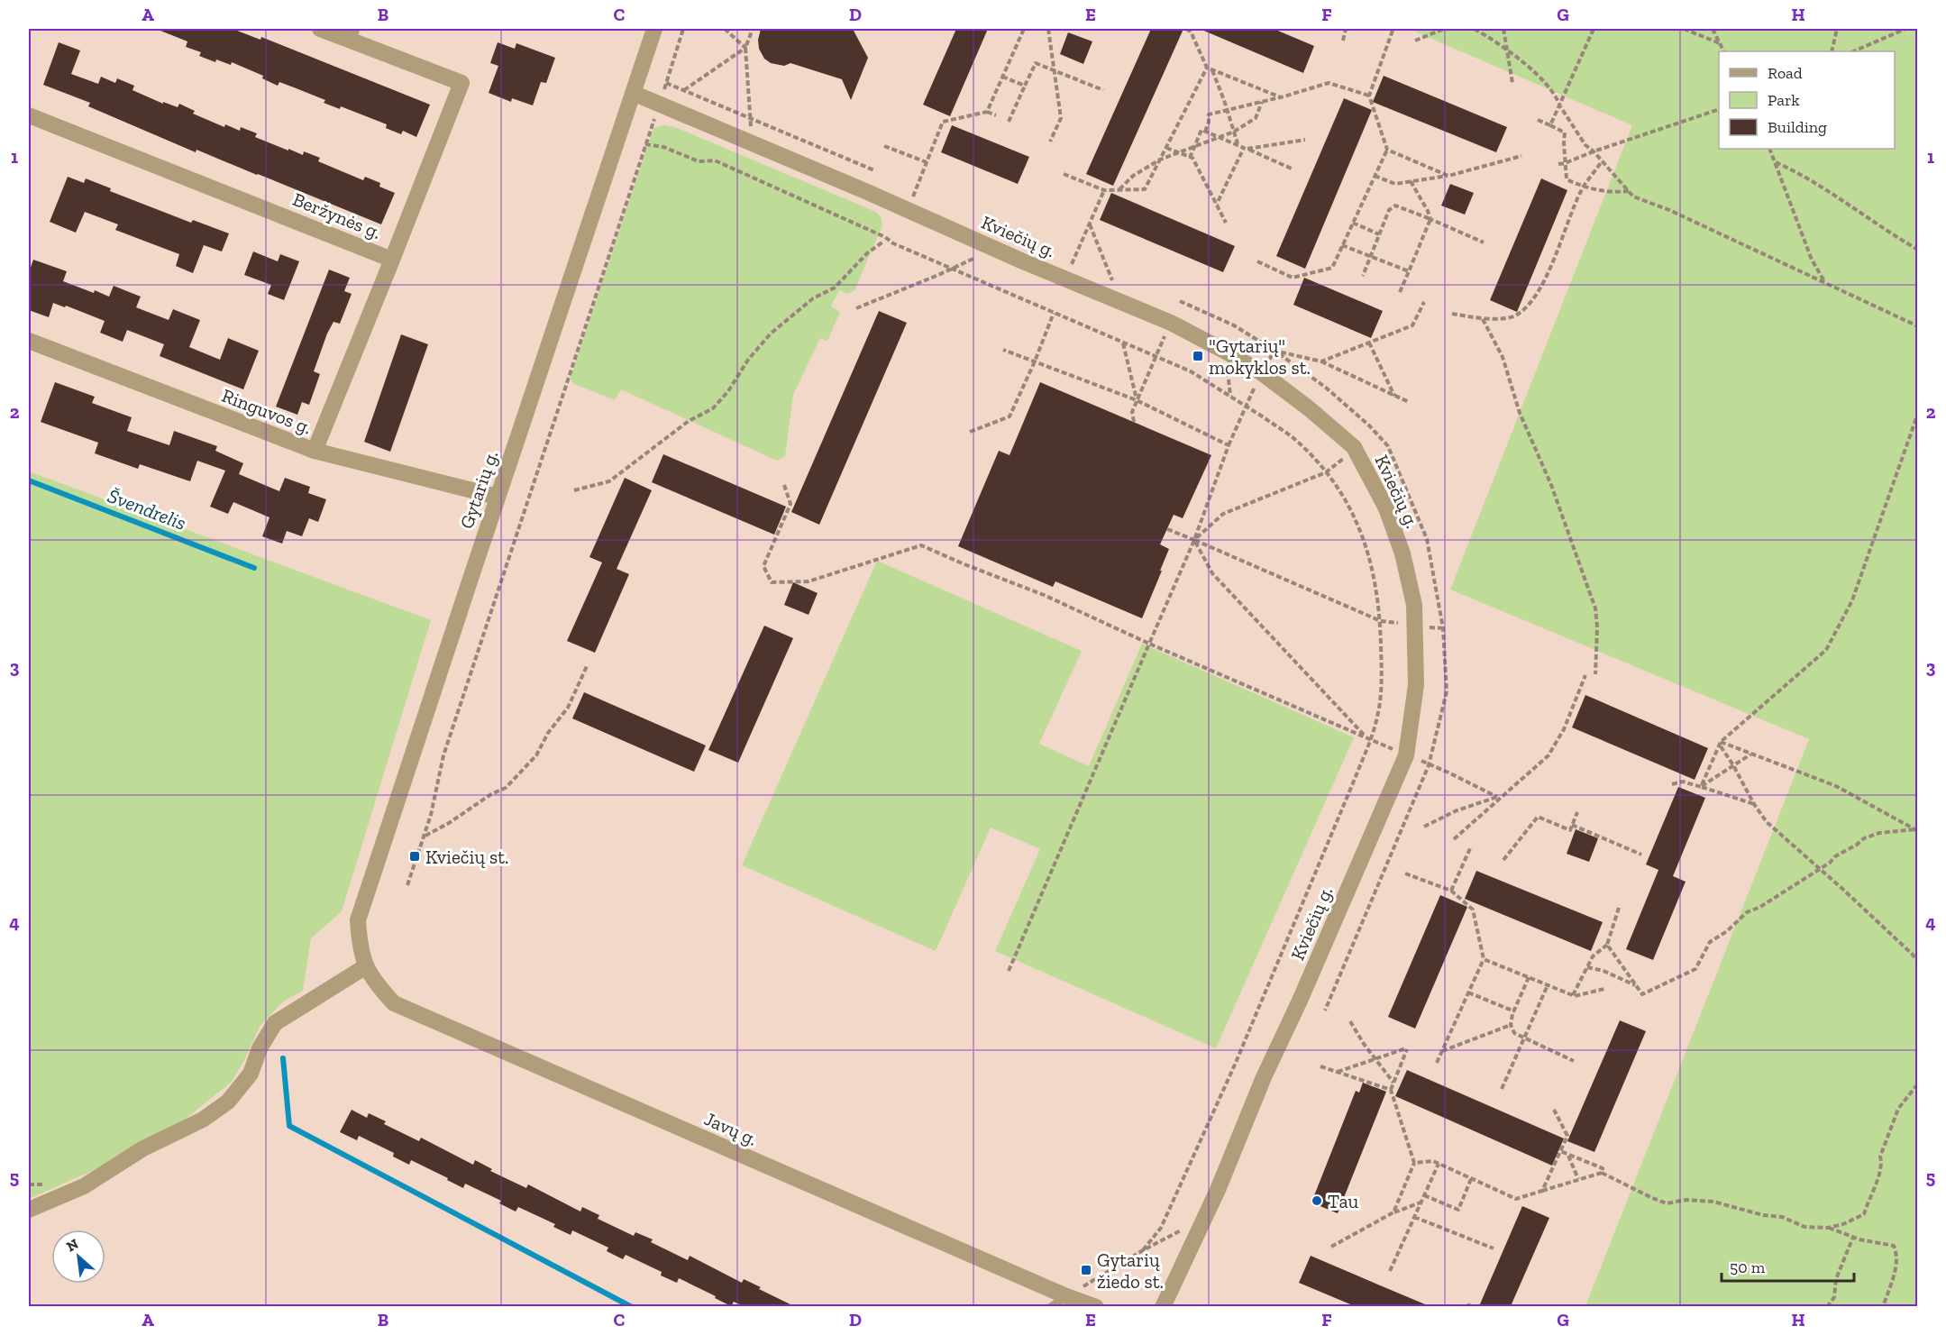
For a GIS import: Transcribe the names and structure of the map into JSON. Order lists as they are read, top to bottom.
{
  "streets": {
    "street": [
      "Beržynės g.",
      "Kviečių g.",
      "Ringuvos g.",
      "Gytarių g.",
      "Javų g."
    ]
  },
  "crossings": [
    ["Kviečių g.", "Gytarių g."],
    ["Ringuvos g.", "Gytarių g."],
    ["Gytarių g.", "Javų g."]
  ],
  "water": ["Švendrelis"],
  "places": {
    "transit": ["\"Gytarių\" mokyklos st.", "Kviečių st.", "Gytarių žiedo st."],
    "other": ["Tau"]
  },
  "legend": ["Road", "Park", "Building"],
  "scale_bar": "50 m",
  "north": "top left",
  "grid": {
    "columns": [
      "A",
      "B",
      "C",
      "D",
      "E",
      "F",
      "G",
      "H"
    ],
    "rows": [
      "1",
      "2",
      "3",
      "4",
      "5"
    ]
  }
}
